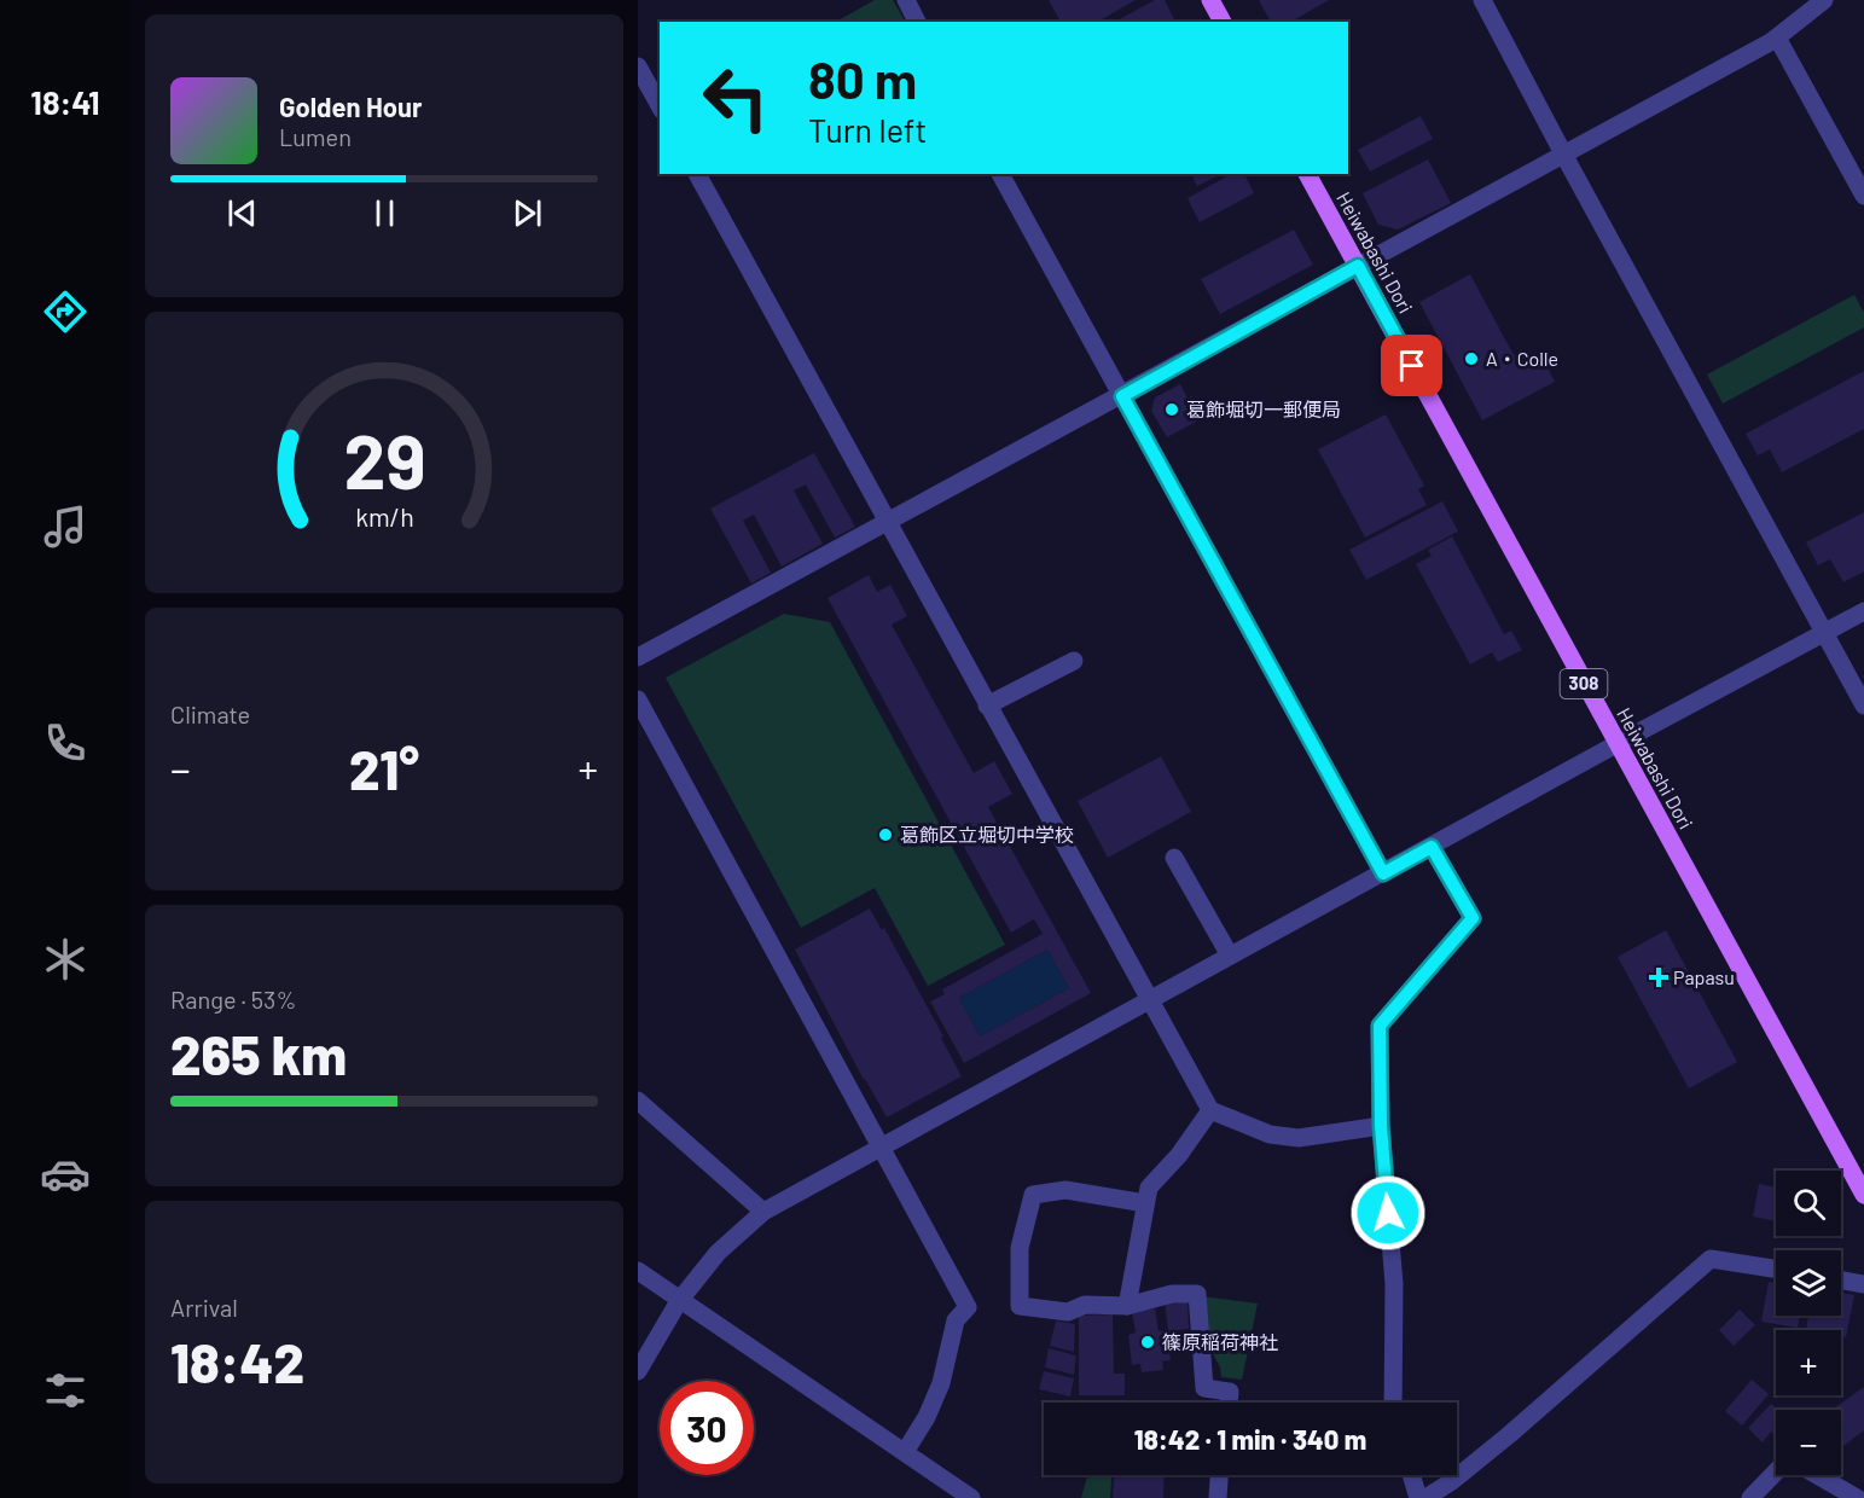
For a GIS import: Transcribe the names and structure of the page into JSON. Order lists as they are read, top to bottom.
{
  "streets": {
    "main road": ["Heiwabashi Dori", "308"]
  },
  "places": {
    "other": [
      "A・Colle",
      "葛飾堀切一郵便局",
      "葛飾区立堀切中学校",
      "篠原稲荷神社"
    ],
    "health": ["Papasu"]
  },
  "page": {
    "tabs": "18:41",
    "turn": ["80 m", "Turn left"],
    "song": ["Golden Hour", "Lumen"],
    "tile": [
      "Climate",
      ["Range · 53%", "265 km"],
      ["Arrival", "18:42"]
    ],
    "heat": ["−", "21°", "+"],
    "map_buttons": ["+", "−"],
    "limit": "30",
    "trip": "18:42 · 1 min · 340 m",
    "gauge": ["29", "km/h"]
  }
}
